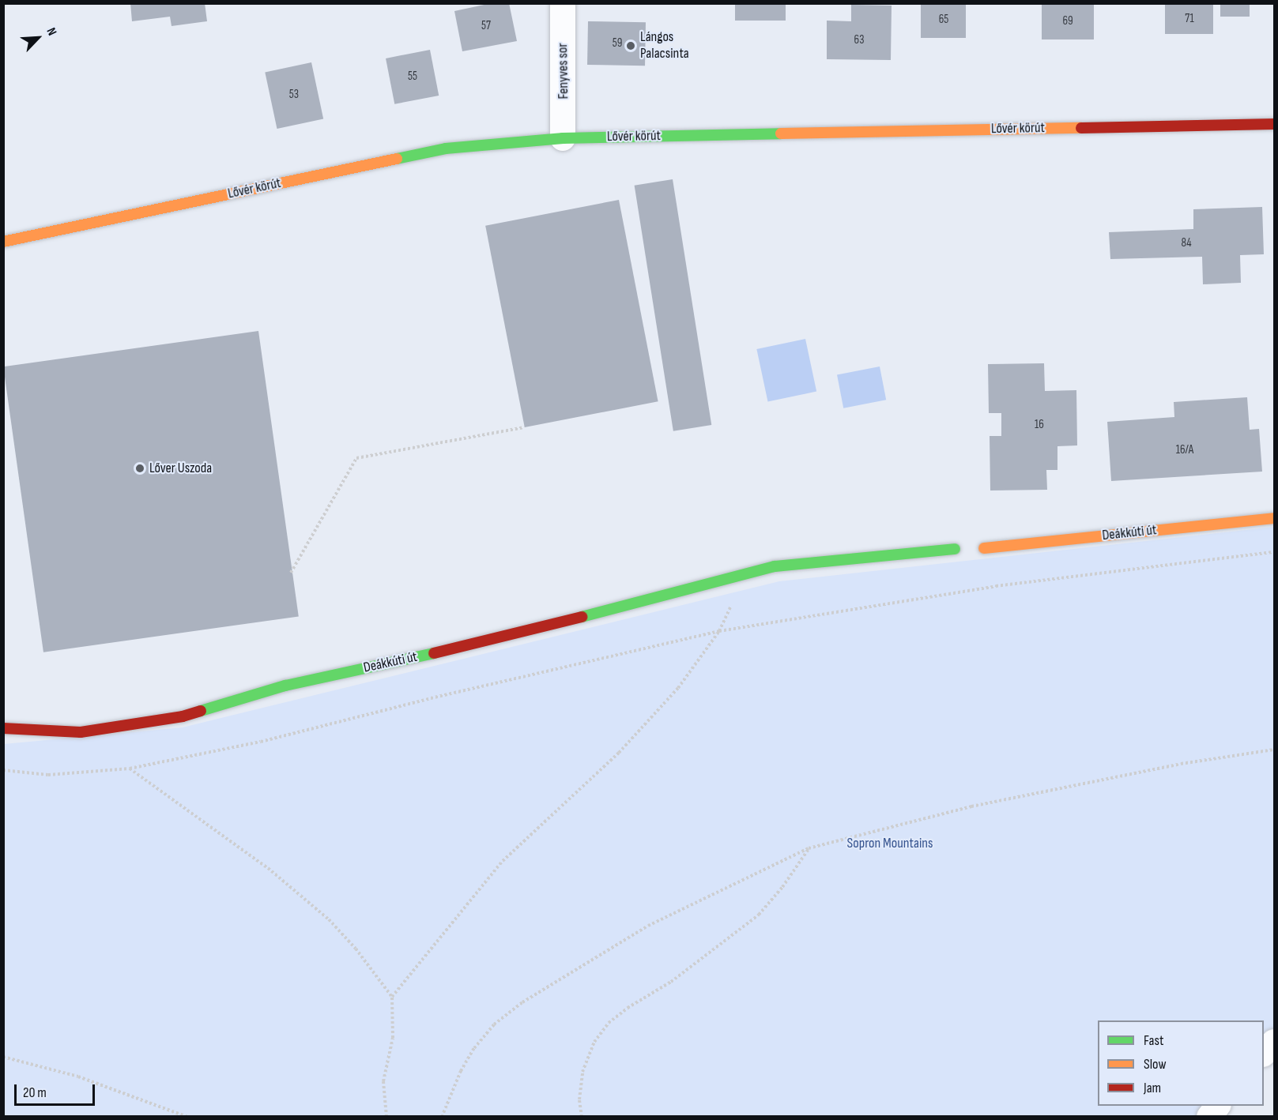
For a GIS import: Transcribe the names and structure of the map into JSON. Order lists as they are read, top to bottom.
{
  "streets": {
    "street": ["Fenyves sor", "Lővér körút", "Deákkúti út"]
  },
  "crossings": [
    ["Fenyves sor", "Lővér körút"]
  ],
  "parks": ["Sopron Mountains"],
  "places": ["Lángos Palacsinta", "Lőver Uszoda"],
  "house_numbers": [
    "71",
    "65",
    "69",
    "57",
    "63",
    "59",
    "55",
    "53",
    "84",
    "16",
    "16/A"
  ],
  "legend": ["Fast", "Slow", "Jam"],
  "scale_bar": "20 m",
  "north": "top right"
}
